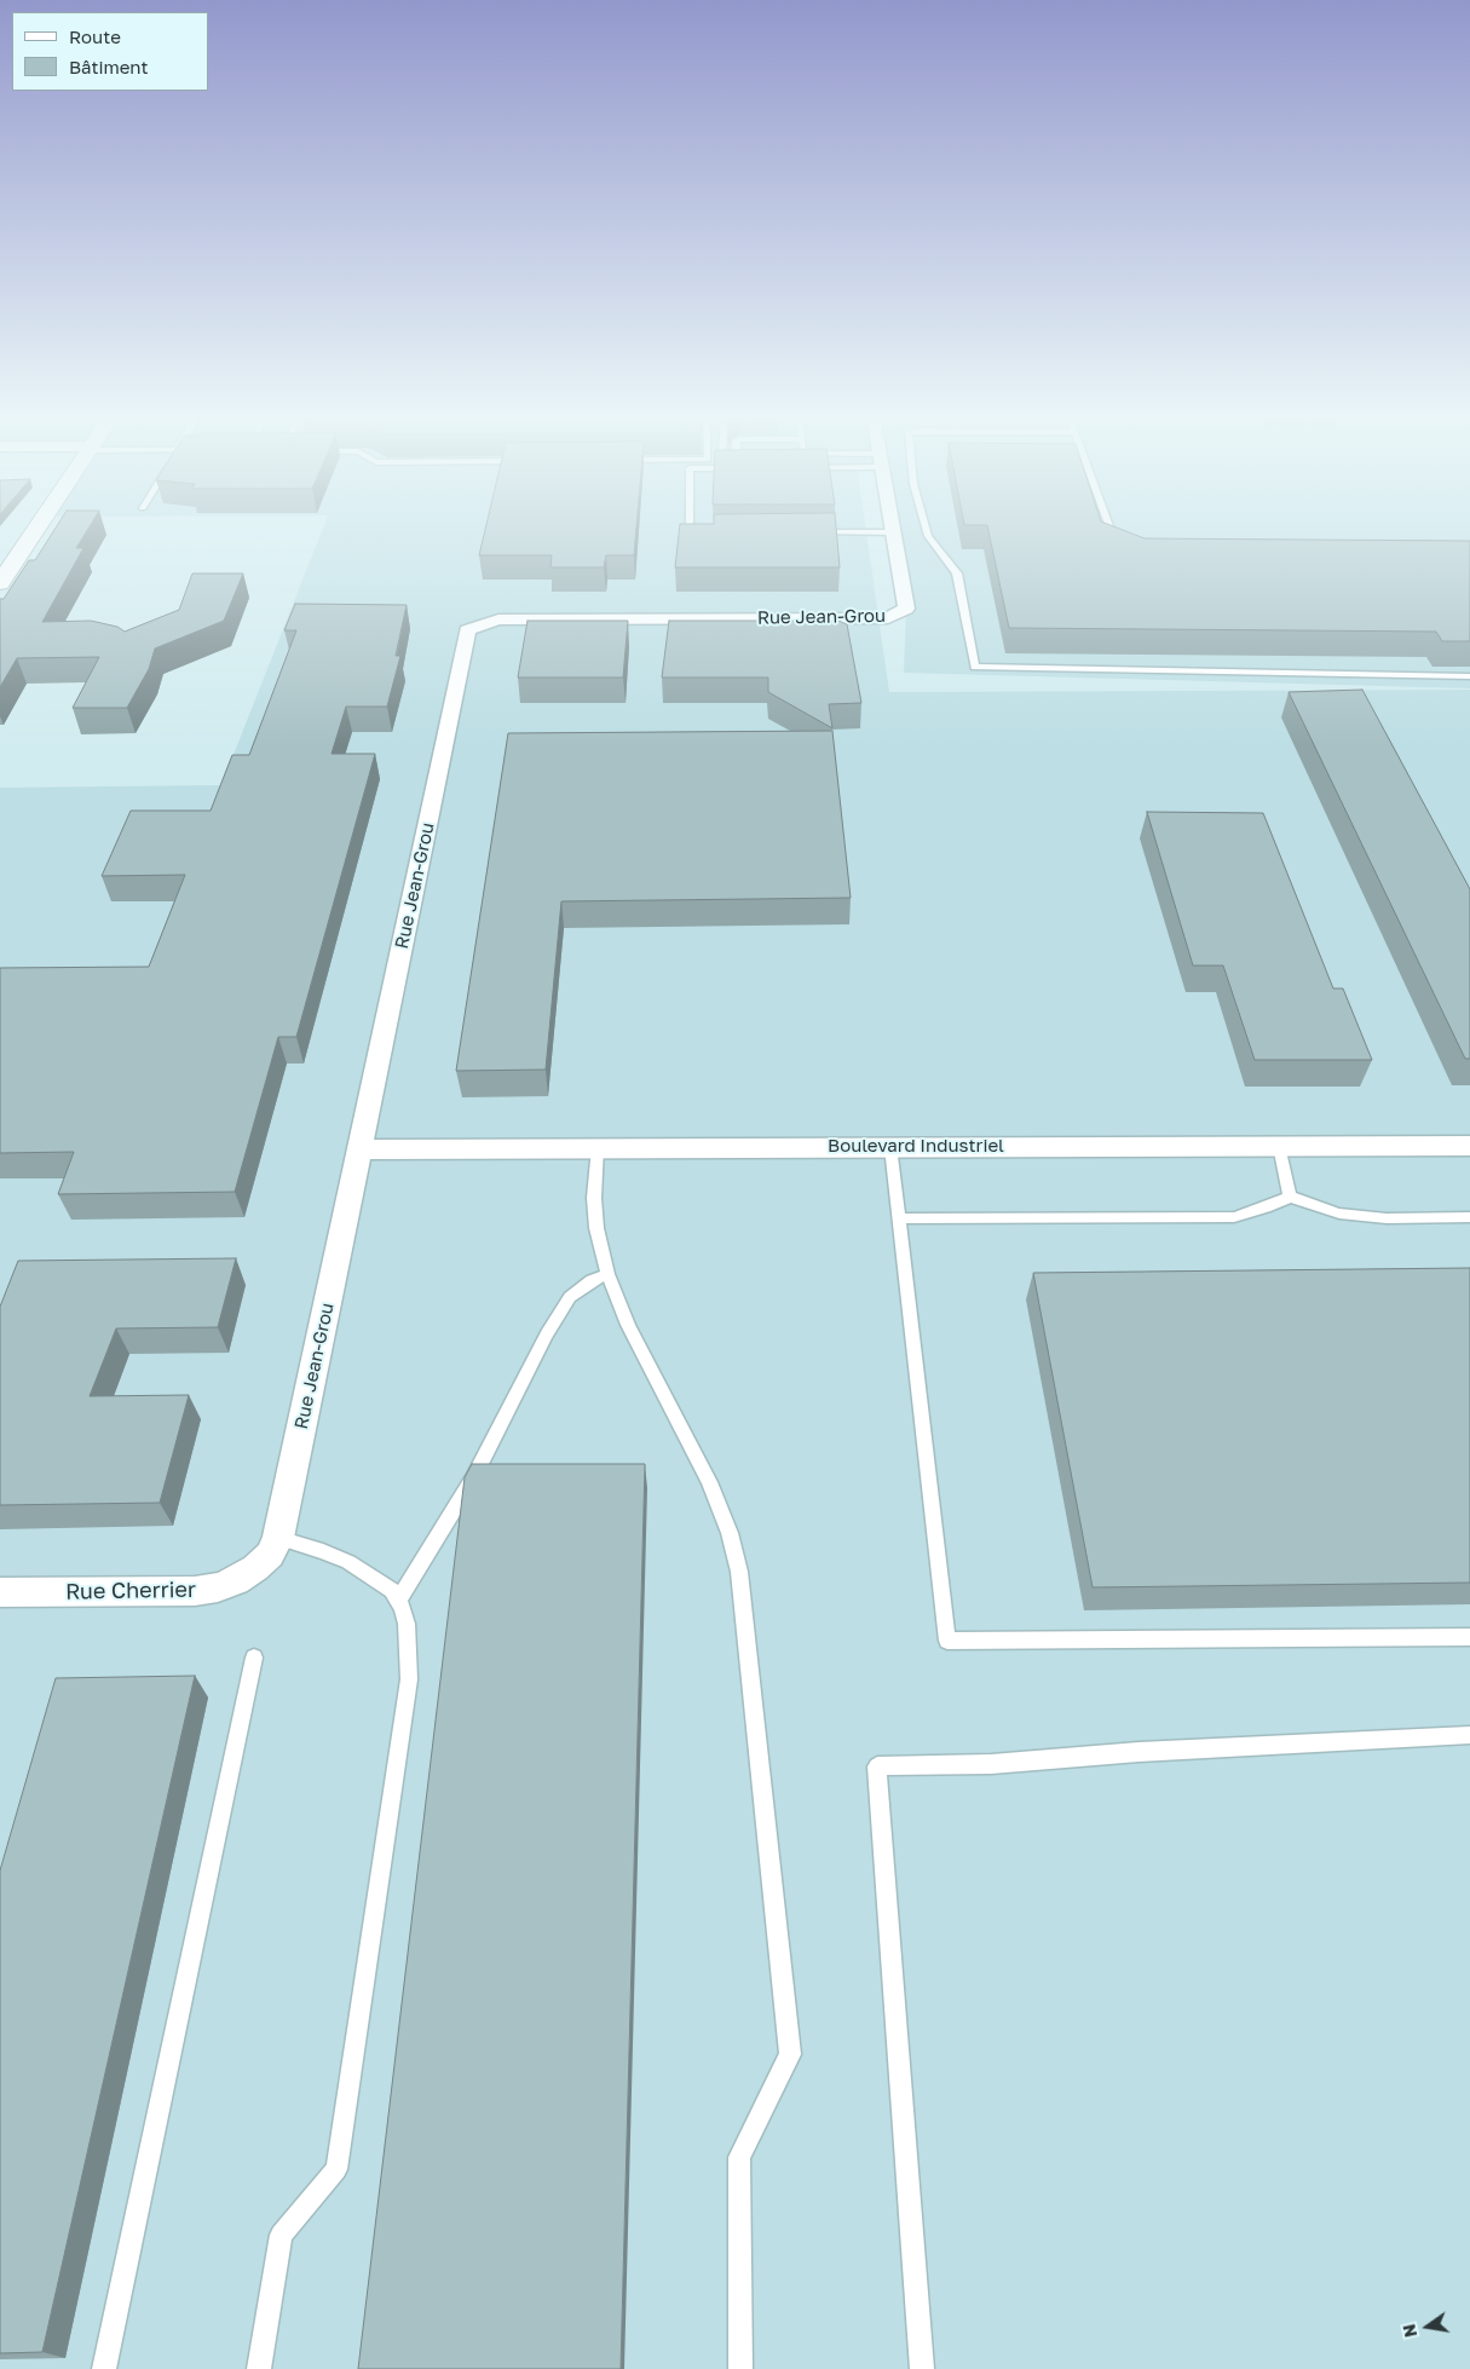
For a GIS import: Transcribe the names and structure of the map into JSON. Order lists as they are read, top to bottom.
{
  "streets": {
    "street": ["Rue Jean-Grou", "Boulevard Industriel", "Rue Cherrier"]
  },
  "crossings": [
    ["Rue Jean-Grou", "Boulevard Industriel"],
    ["Rue Jean-Grou", "Rue Cherrier"]
  ],
  "legend": ["Route", "Bâtiment"],
  "north": "left"
}
